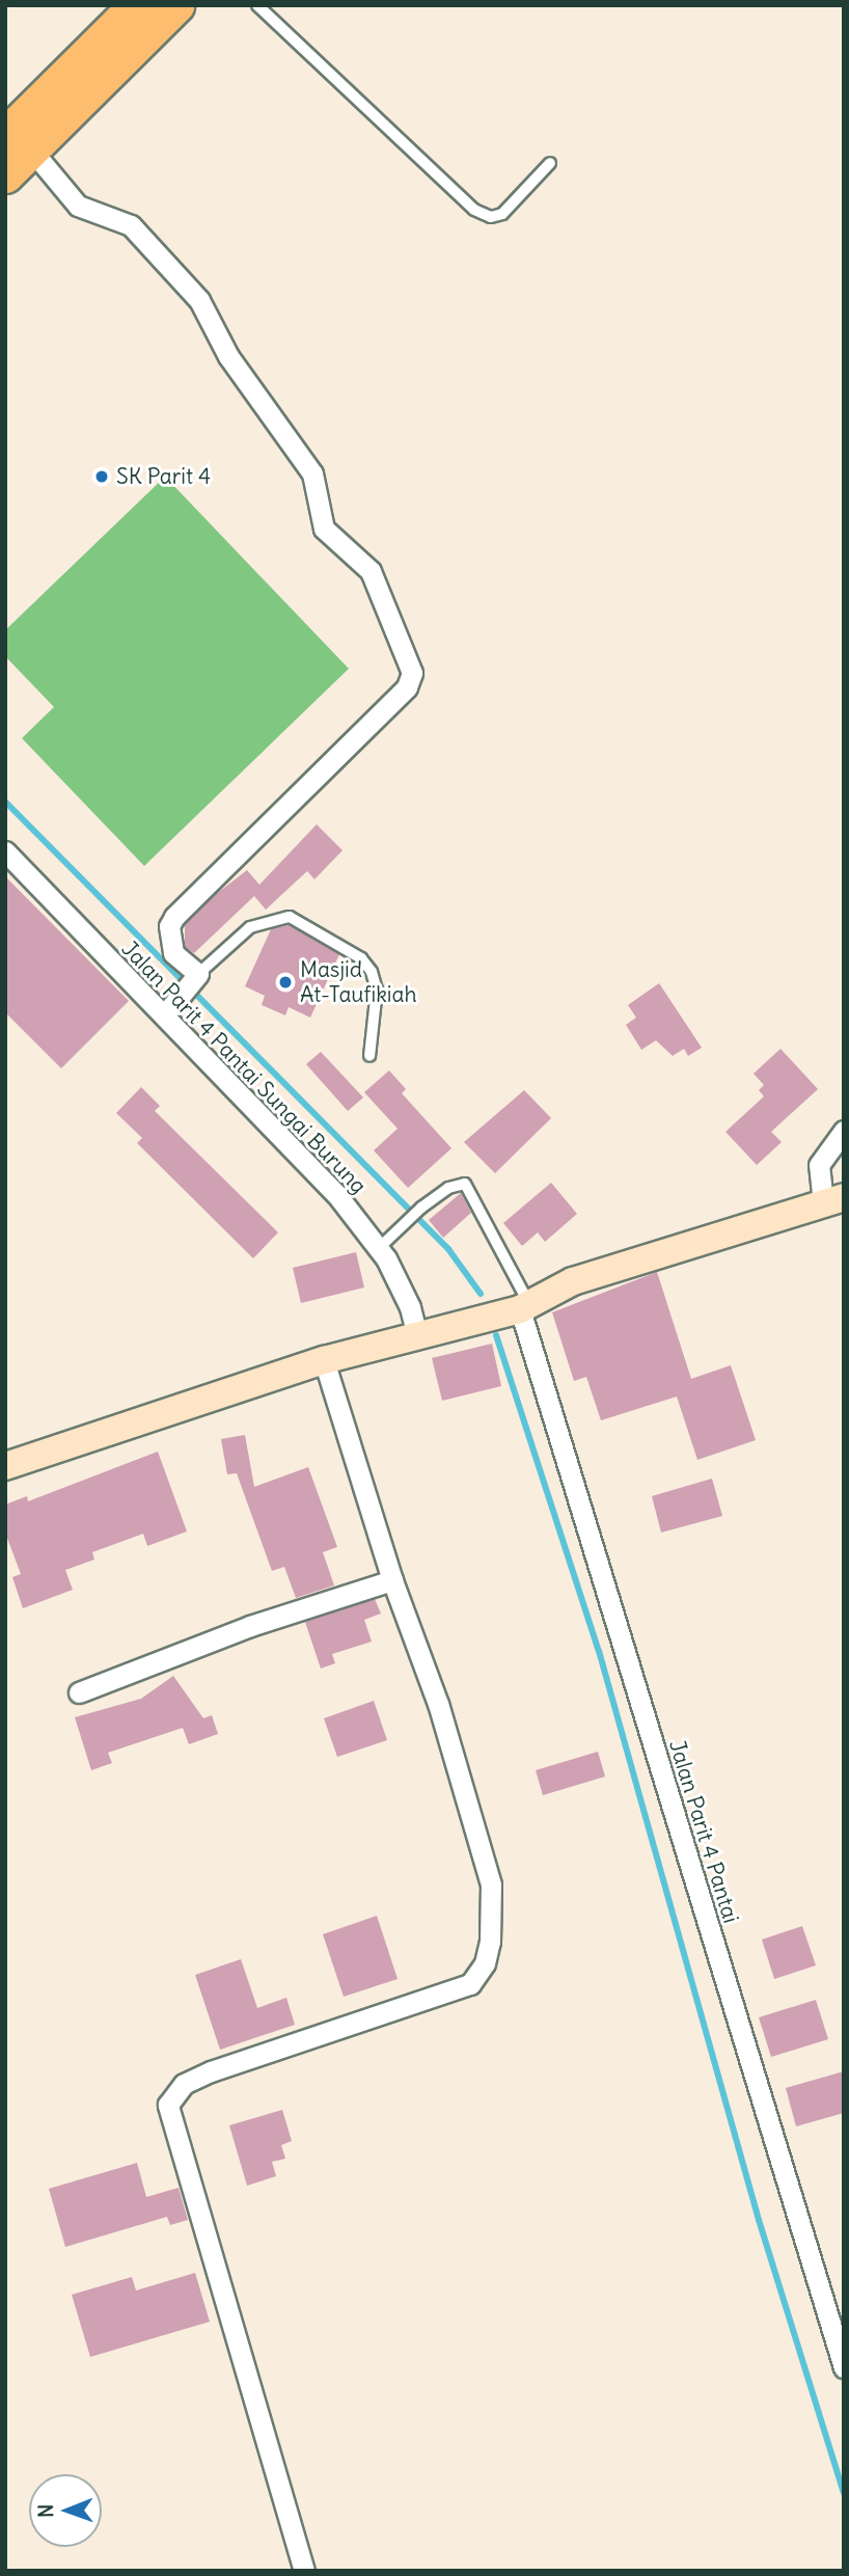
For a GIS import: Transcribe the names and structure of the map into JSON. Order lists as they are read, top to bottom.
{
  "streets": {
    "street": ["Jalan Parit 4 Pantai Sungai Burung", "Jalan Parit 4 Pantai"]
  },
  "places": ["SK Parit 4", "Masjid At-Taufikiah"],
  "north": "left"
}
